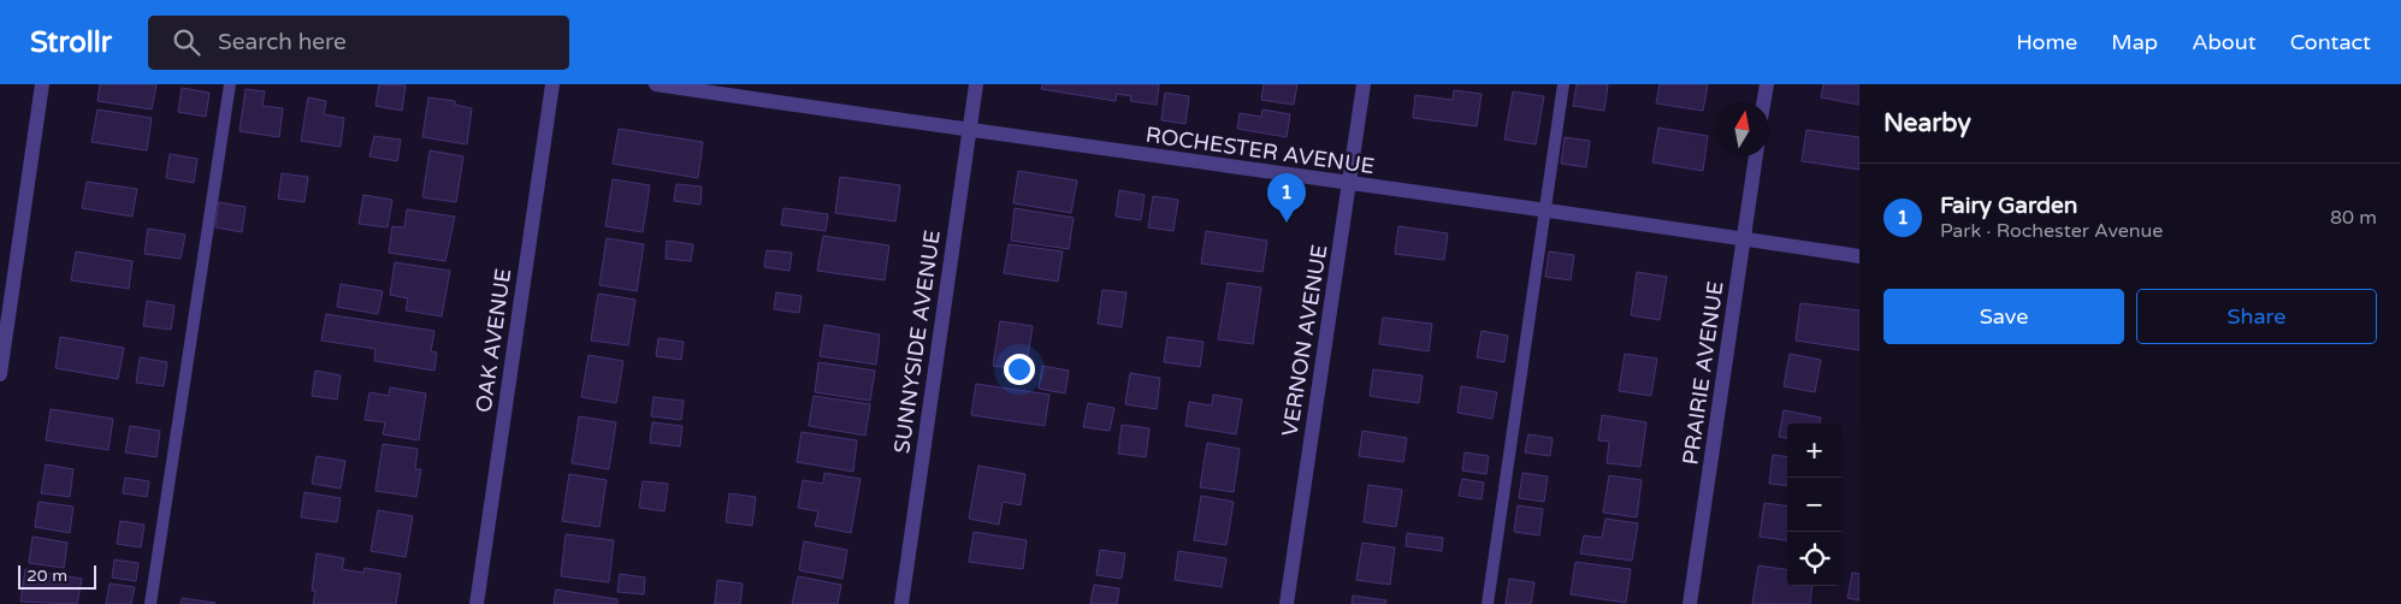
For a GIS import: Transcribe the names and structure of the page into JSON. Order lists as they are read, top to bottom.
{
  "streets": {
    "street": [
      "ROCHESTER AVENUE",
      "OAK AVENUE",
      "VERNON AVENUE",
      "SUNNYSIDE AVENUE",
      "PRAIRIE AVENUE"
    ]
  },
  "crossings": [
    ["ROCHESTER AVENUE", "VERNON AVENUE"],
    ["ROCHESTER AVENUE", "SUNNYSIDE AVENUE"],
    ["ROCHESTER AVENUE", "PRAIRIE AVENUE"]
  ],
  "scale_bar": "20 m",
  "north": "top",
  "page": {
    "header": "Strollr",
    "search": "Search here",
    "nav": [
      "Home",
      "Map",
      "About",
      "Contact"
    ],
    "heading": "Nearby",
    "list": [
      {
        "mark": "1",
        "name": "Fairy Garden",
        "note": "Park · Rochester Avenue",
        "value": "80 m"
      }
    ],
    "pins": "1",
    "buttons": ["Save", "Share"],
    "map_buttons": ["+", "−"],
    "scale": "20 m"
  }
}
